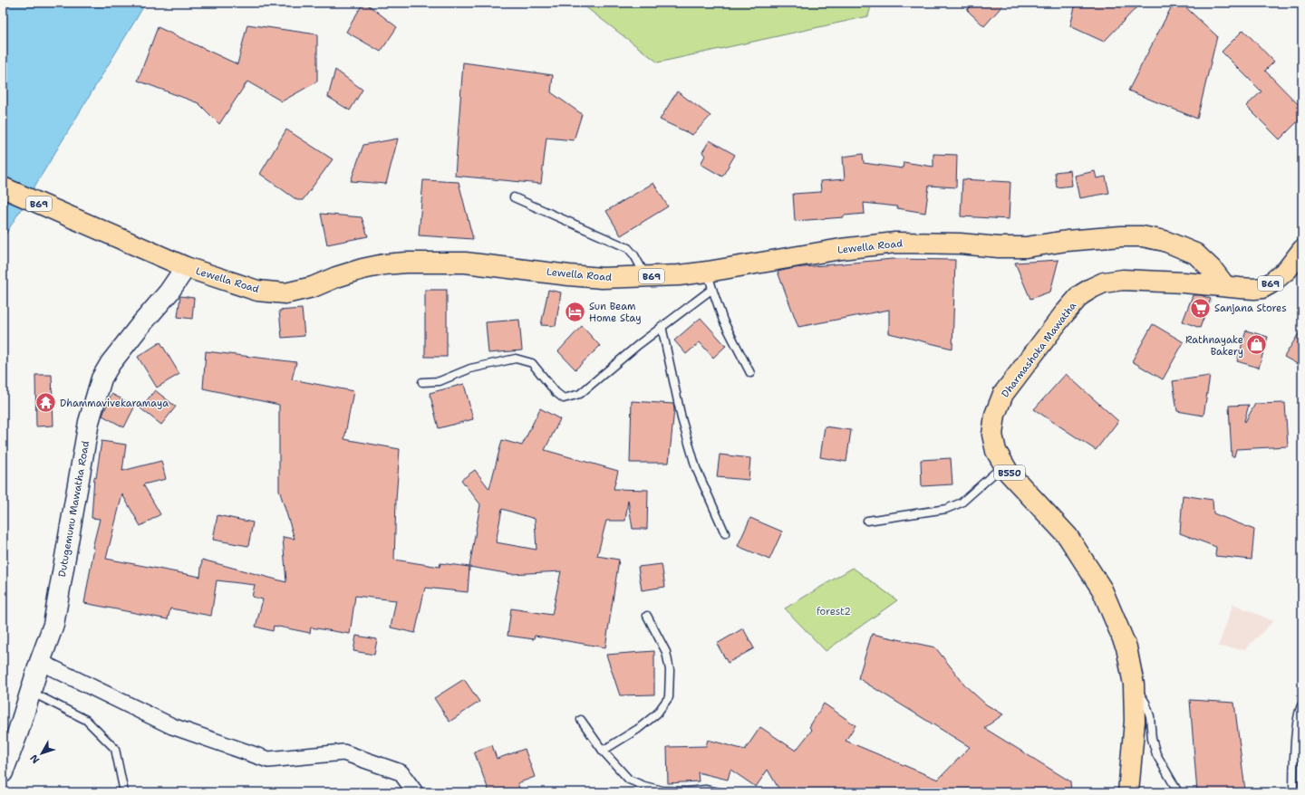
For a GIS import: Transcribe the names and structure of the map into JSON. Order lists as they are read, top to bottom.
{
  "streets": {
    "main road": [
      "B69",
      "Lewella Road",
      "Dharmashoka Mawatha",
      "B550"
    ],
    "street": ["Dutugemunu Mawatha Road"]
  },
  "crossings": [
    ["B69", "Lewella Road"],
    ["B69", "Dharmashoka Mawatha"],
    ["Lewella Road", "Dharmashoka Mawatha"],
    ["Lewella Road", "Dutugemunu Mawatha Road"]
  ],
  "parks": ["forest2"],
  "places": {
    "supermarket": ["Sanjana Stores"],
    "hotel": ["Sun Beam Home Stay"],
    "shop": ["Rathnayake Bakery"],
    "temple": ["Dhammavivekaramaya"]
  },
  "north": "bottom left"
}
